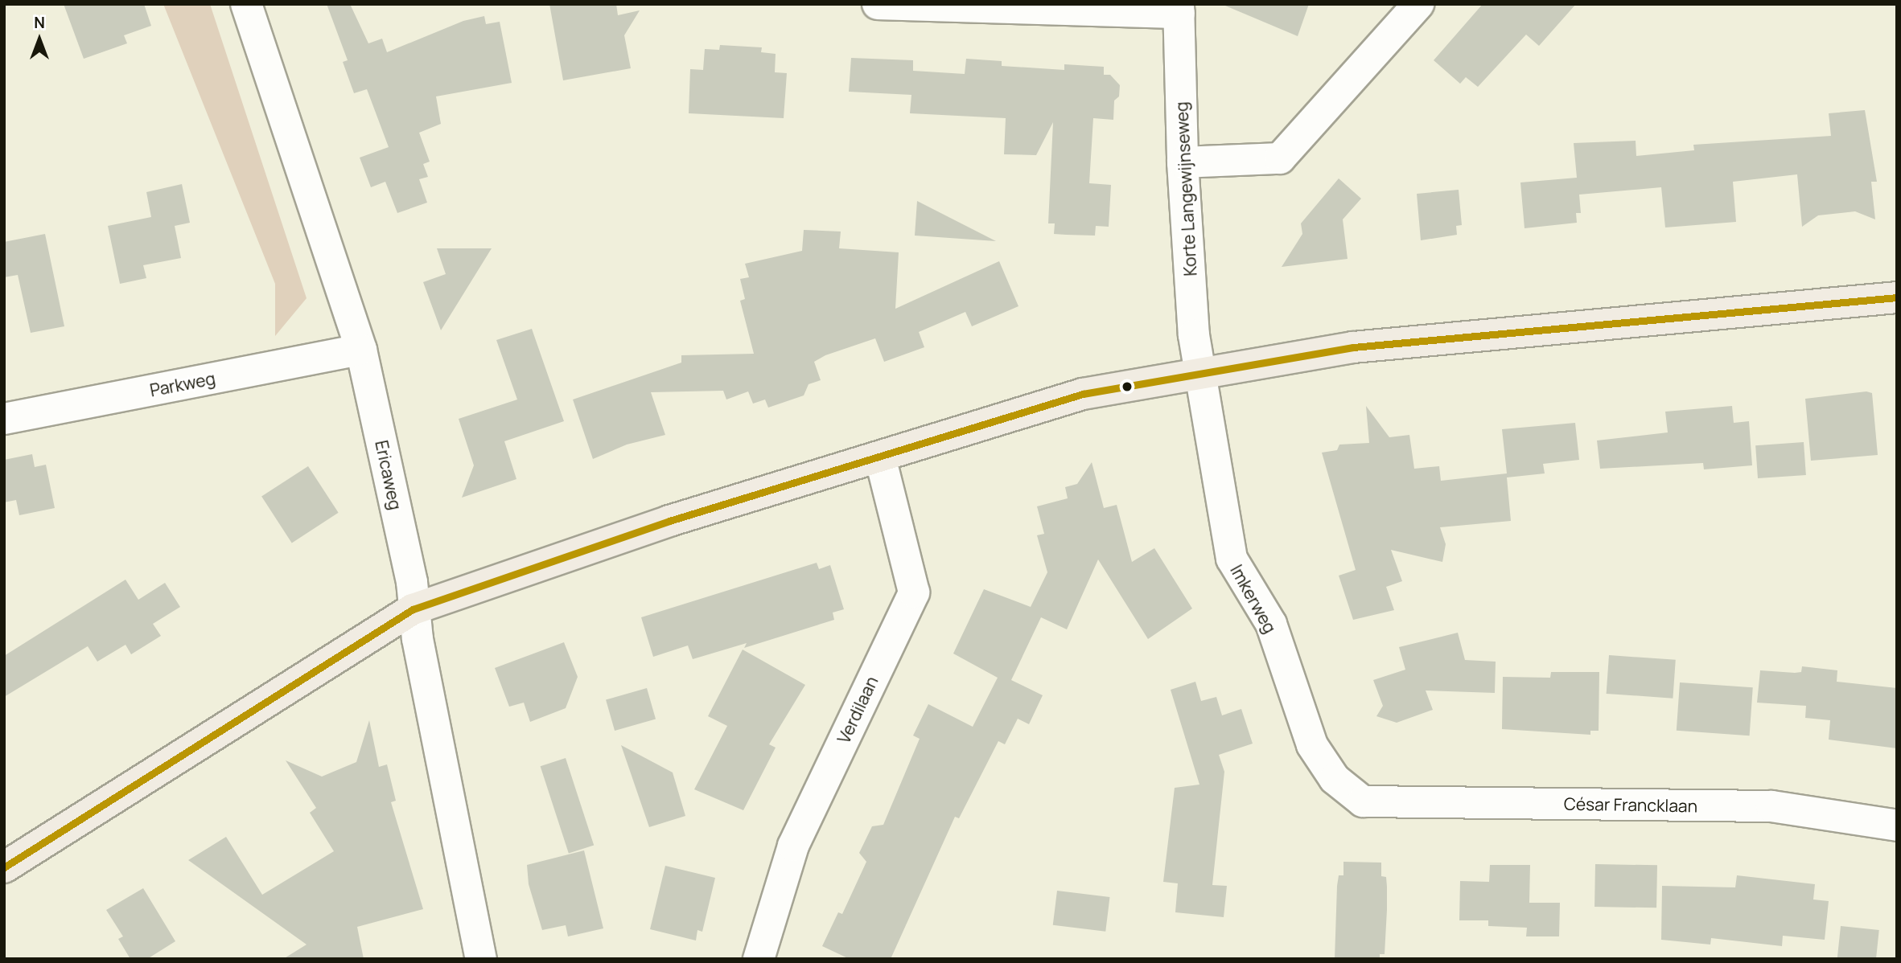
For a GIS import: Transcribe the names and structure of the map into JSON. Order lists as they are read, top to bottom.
{
  "streets": {
    "street": [
      "Korte Langewijnseweg",
      "Parkweg",
      "Ericaweg",
      "Imkerweg",
      "Verdilaan",
      "César Francklaan"
    ]
  },
  "crossings": [
    ["Korte Langewijnseweg", "Imkerweg"],
    ["Parkweg", "Ericaweg"],
    ["Imkerweg", "César Francklaan"]
  ],
  "north": "top"
}
